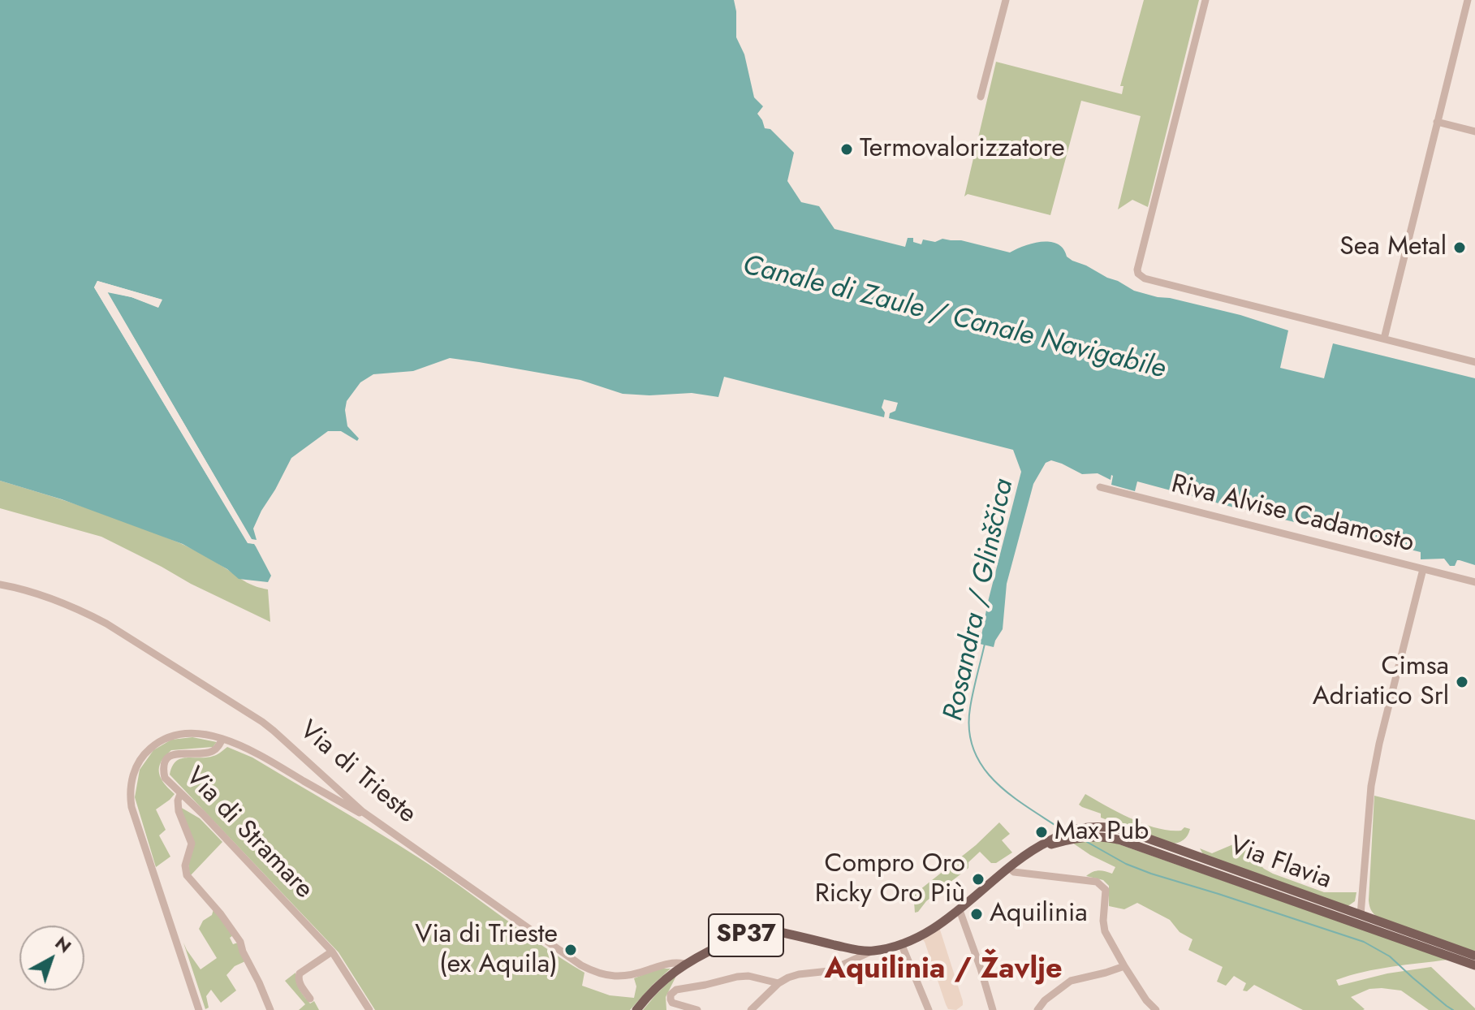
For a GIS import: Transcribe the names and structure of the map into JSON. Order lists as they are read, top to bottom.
{
  "streets": {
    "main road": ["Via Flavia", "SP37"],
    "street": ["Riva Alvise Cadamosto", "Via di Trieste", "Via di Stramare"]
  },
  "crossings": [
    ["Via di Trieste", "SP37"],
    ["Via Flavia", "SP37"]
  ],
  "districts": ["Aquilinia / Žavlje"],
  "water": ["Canale di Zaule / Canale Navigabile", "Rosandra / Glinščica"],
  "places": [
    "Termovalorizzatore",
    "Sea Metal",
    "Cimsa Adriatico Srl",
    "Max Pub",
    "Compro Oro Ricky Oro Più",
    "Aquilinia",
    "Via di Trieste (ex Aquila)"
  ],
  "north": "top right"
}
